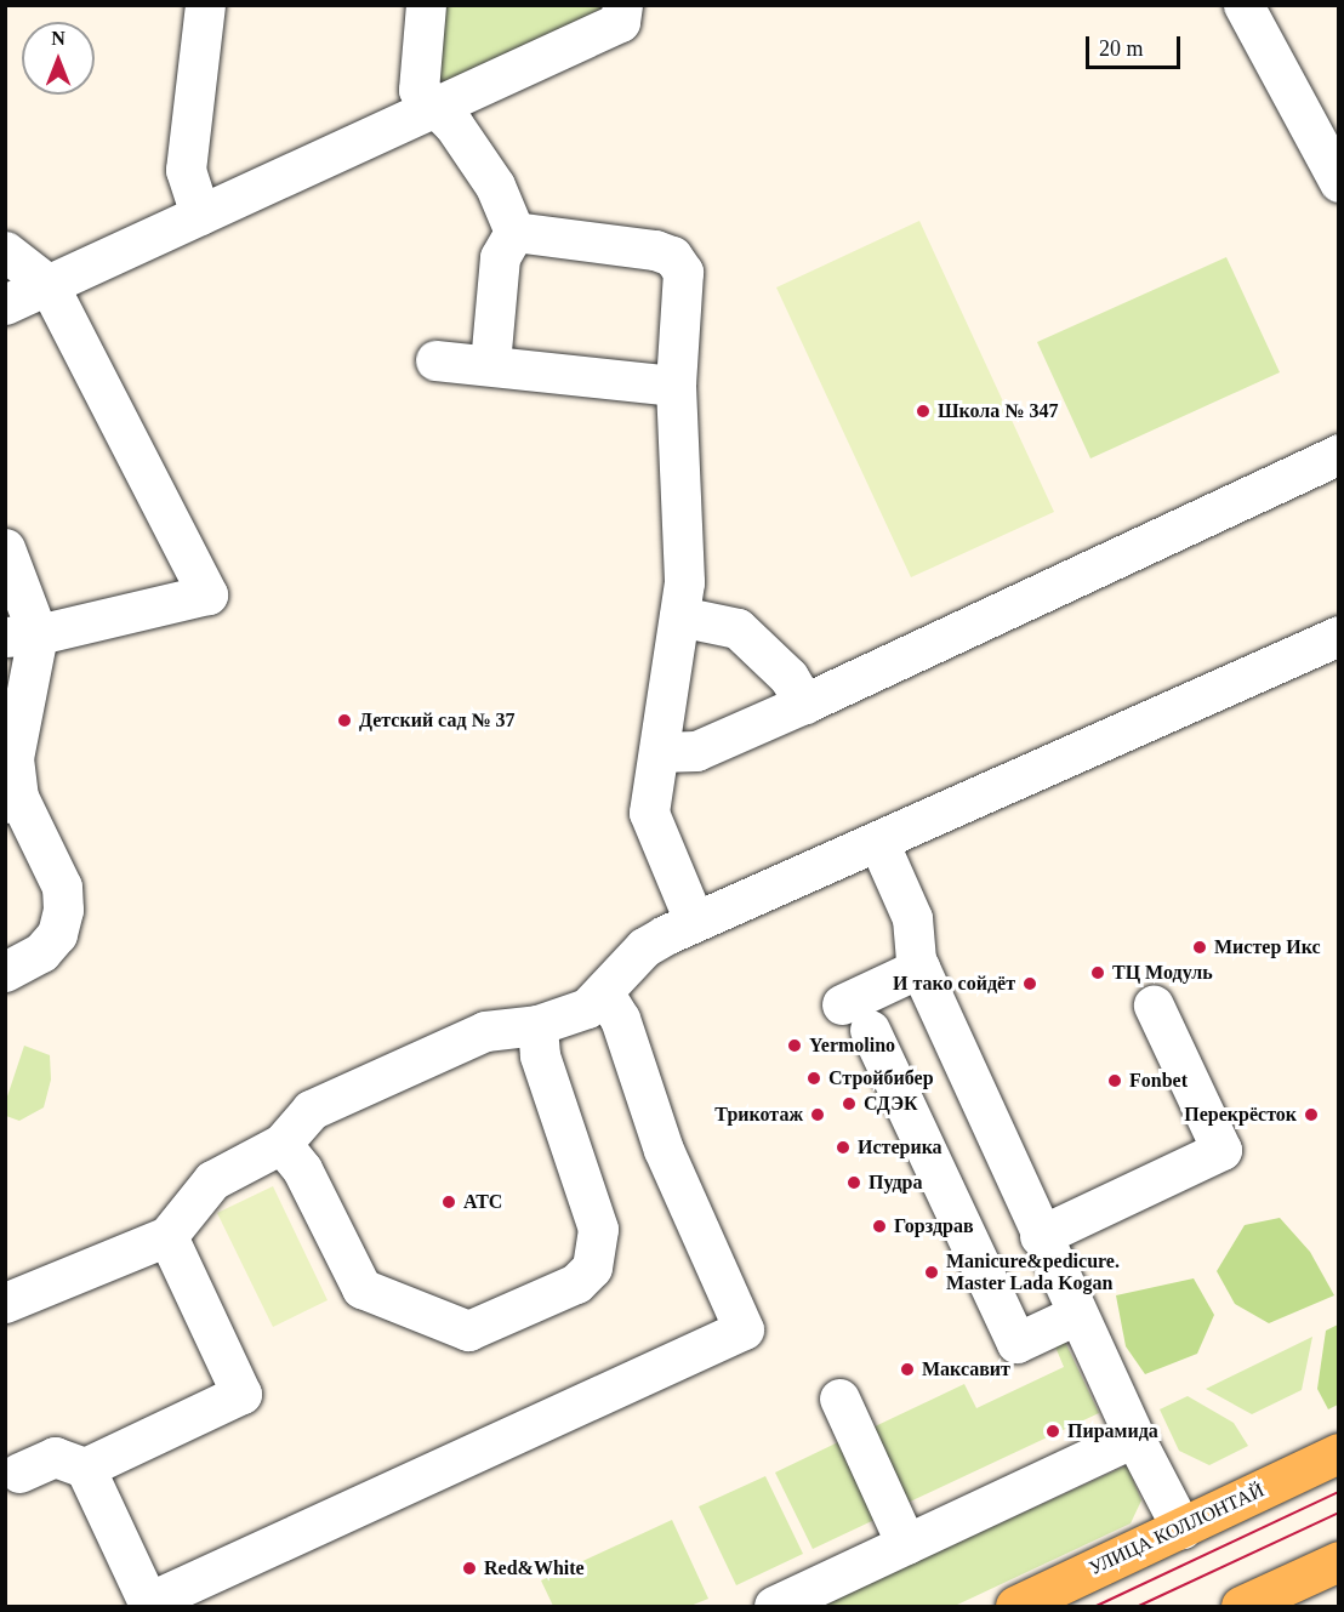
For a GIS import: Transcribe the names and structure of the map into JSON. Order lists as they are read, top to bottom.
{
  "streets": {
    "main road": ["УЛИЦА КОЛЛОНТАЙ"]
  },
  "places": [
    "Школа № 347",
    "Детский сад № 37",
    "Мистер Икс",
    "ТЦ Модуль",
    "И тако сойдёт",
    "Yermolino",
    "Стройбибер",
    "Fonbet",
    "СДЭК",
    "Трикотаж",
    "Перекрёсток",
    "Истерика",
    "Пудра",
    "АТС",
    "Горздрав",
    "Manicure&pedicure. Master Lada Kogan",
    "Максавит",
    "Пирамида",
    "Red&White"
  ],
  "scale_bar": "20 m",
  "north": "top"
}
